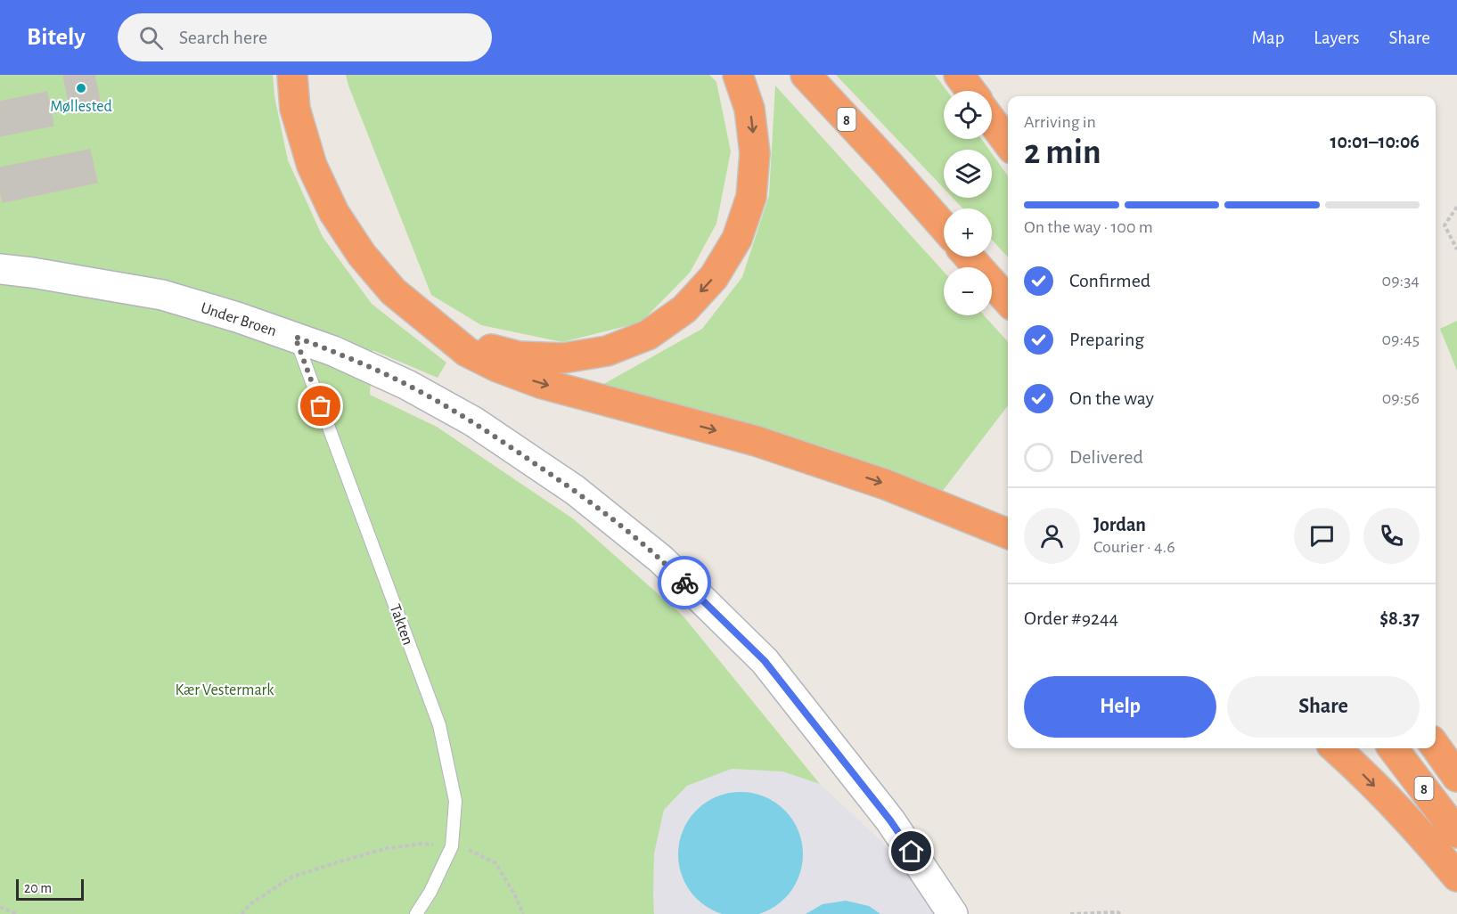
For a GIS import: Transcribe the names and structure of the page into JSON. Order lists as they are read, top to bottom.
{
  "streets": {
    "highway": ["8"],
    "street": ["Under Broen"],
    "lane": ["Takten"]
  },
  "crossings": [
    ["Under Broen", "Takten"]
  ],
  "parks": ["Kær Vestermark"],
  "places": ["Møllested"],
  "scale_bar": "20 m",
  "page": {
    "header": "Bitely",
    "search": "Search here",
    "nav": ["Map", "Layers", "Share"],
    "map_buttons": ["+", "−"],
    "heading": ["2 min", "Arriving in", "10:01–10:06"],
    "panel": [
      "Jordan",
      "Courier · 4.6",
      "Order #9244",
      "$8.37"
    ],
    "bar": "On the way · 100 m",
    "list": [
      ["Confirmed", "09:34"],
      ["Preparing", "09:45"],
      ["On the way", "09:56"],
      "Delivered"
    ],
    "buttons": ["Help", "Share"],
    "scale": "20 m"
  }
}
